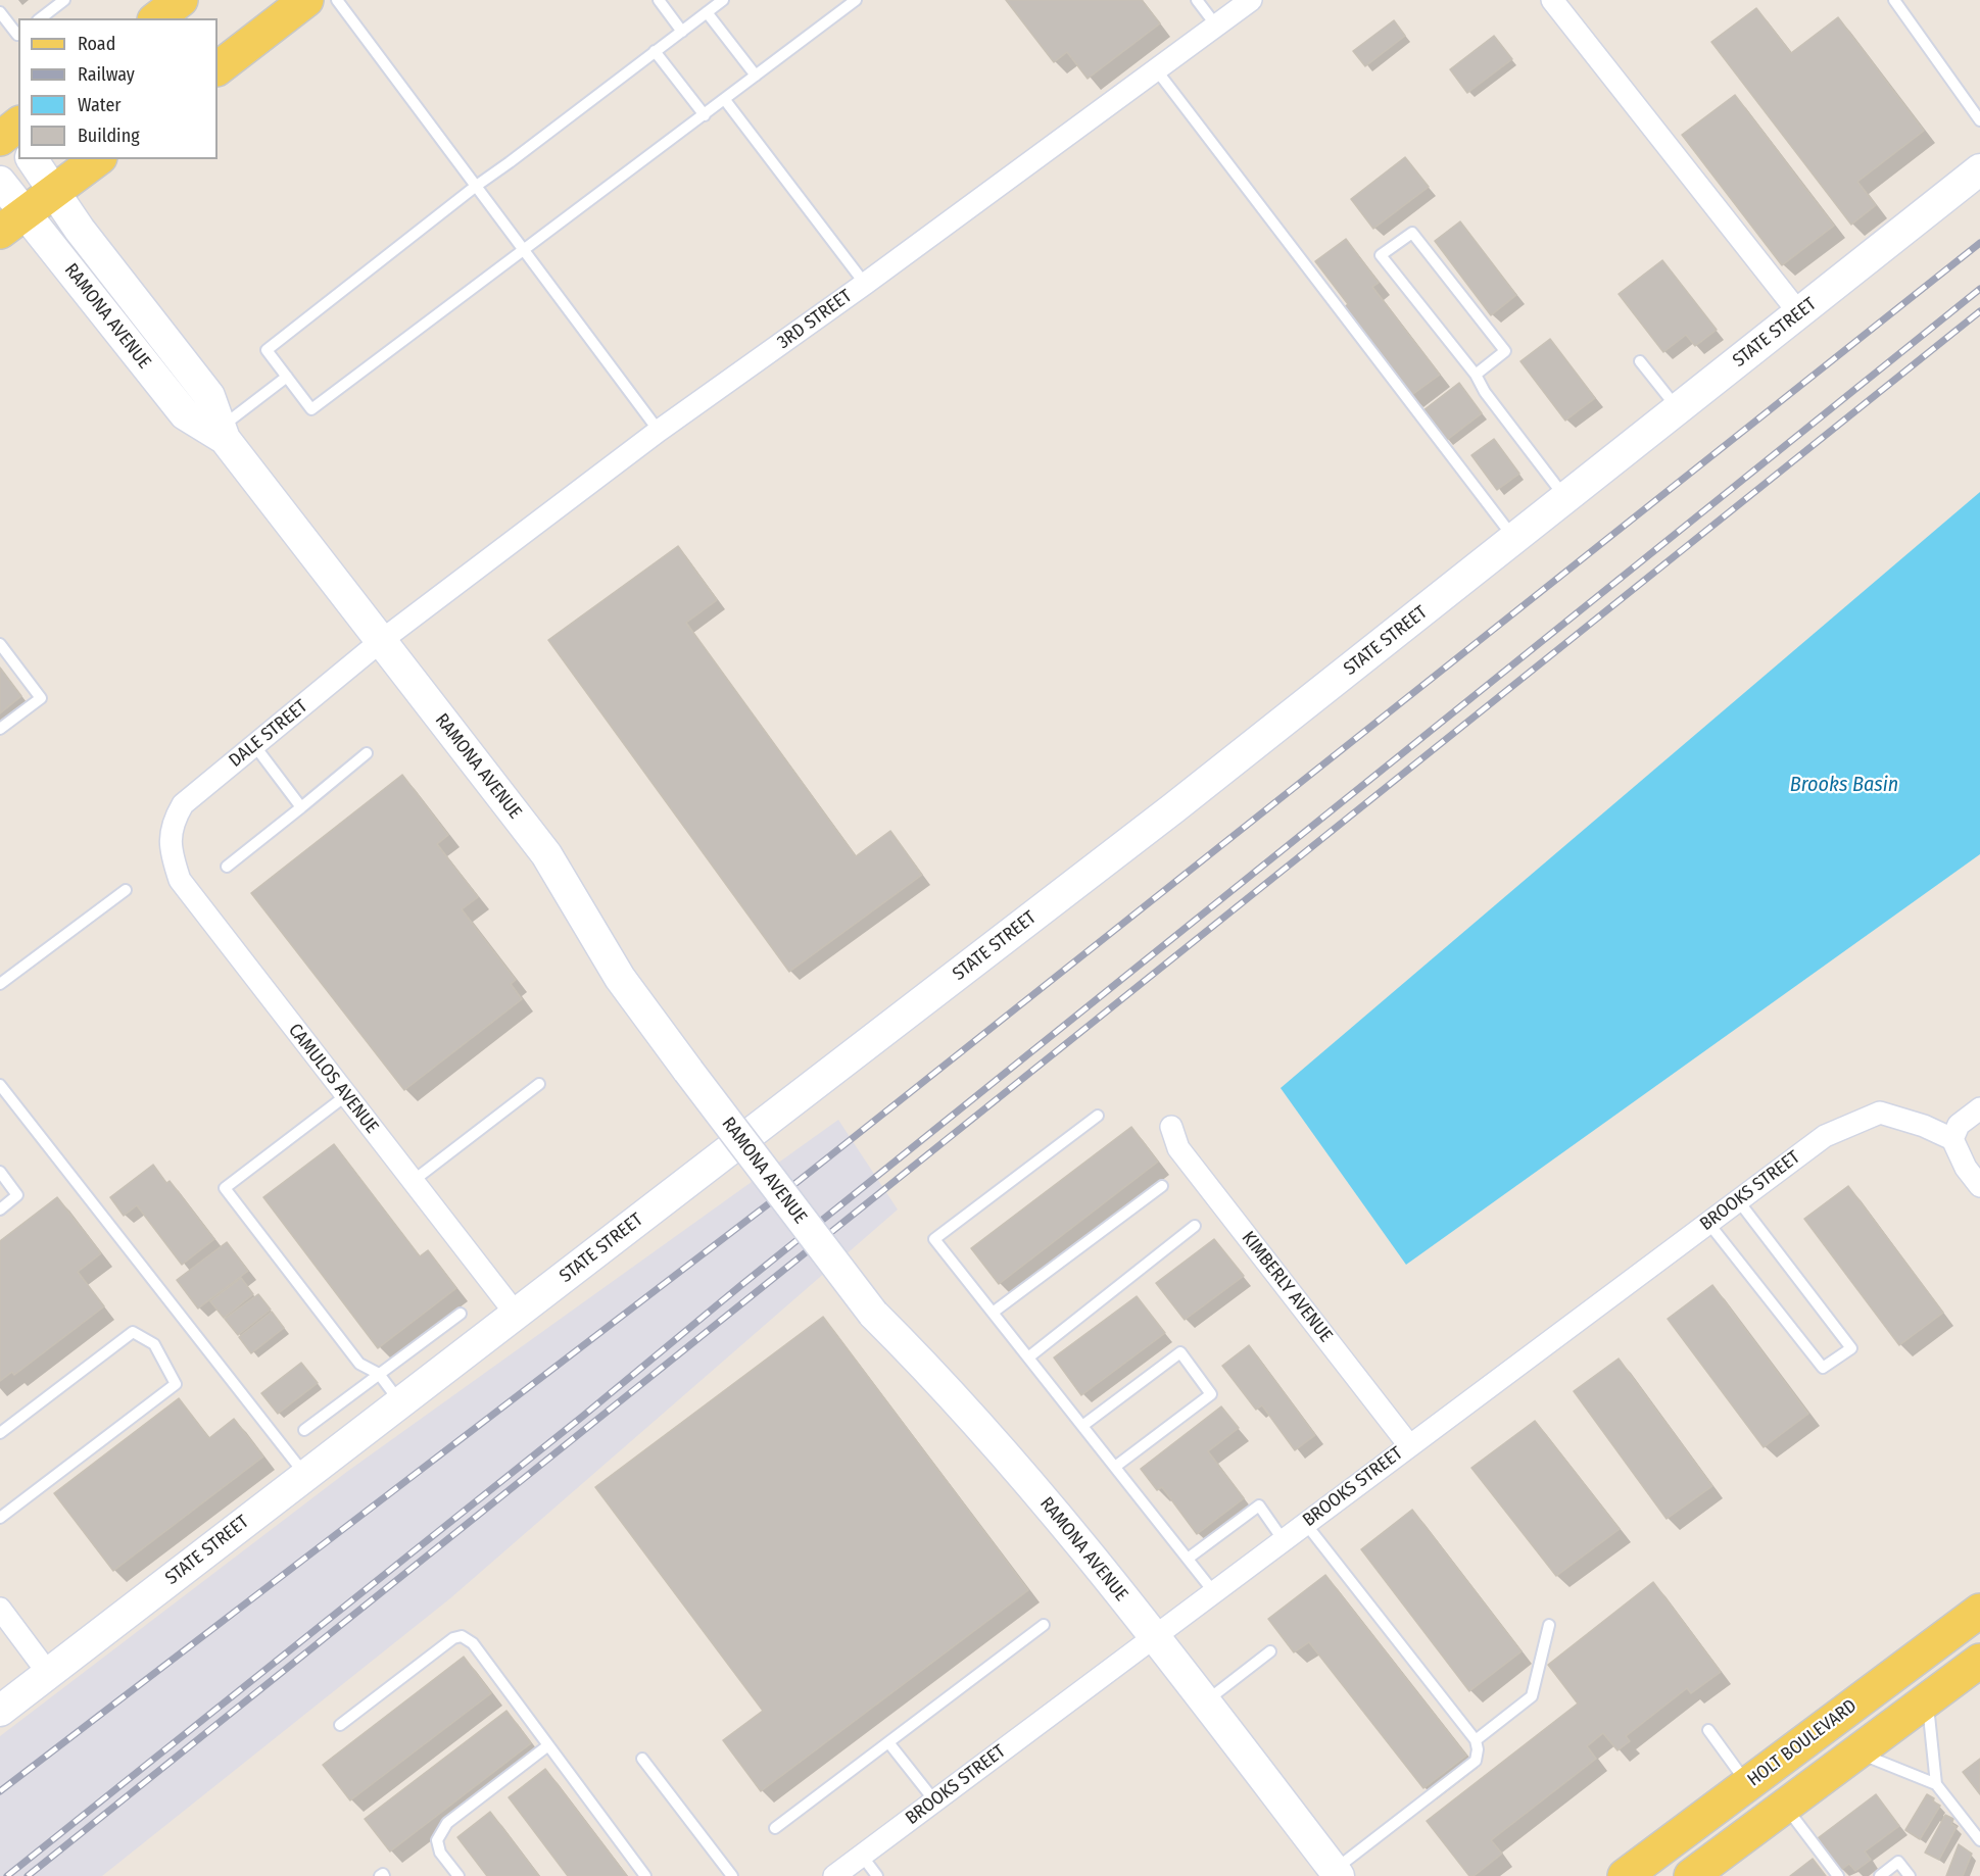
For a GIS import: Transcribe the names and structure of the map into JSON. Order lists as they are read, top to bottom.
{
  "streets": {
    "main road": ["HOLT BOULEVARD"],
    "street": [
      "RAMONA AVENUE",
      "3RD STREET",
      "STATE STREET",
      "DALE STREET",
      "CAMULOS AVENUE",
      "BROOKS STREET",
      "KIMBERLY AVENUE"
    ]
  },
  "crossings": [
    ["RAMONA AVENUE", "3RD STREET"],
    ["RAMONA AVENUE", "DALE STREET"],
    ["RAMONA AVENUE", "BROOKS STREET"],
    ["3RD STREET", "DALE STREET"],
    ["STATE STREET", "CAMULOS AVENUE"],
    ["DALE STREET", "CAMULOS AVENUE"],
    ["BROOKS STREET", "KIMBERLY AVENUE"]
  ],
  "water": ["Brooks Basin"],
  "legend": [
    "Road",
    "Railway",
    "Water",
    "Building"
  ]
}
